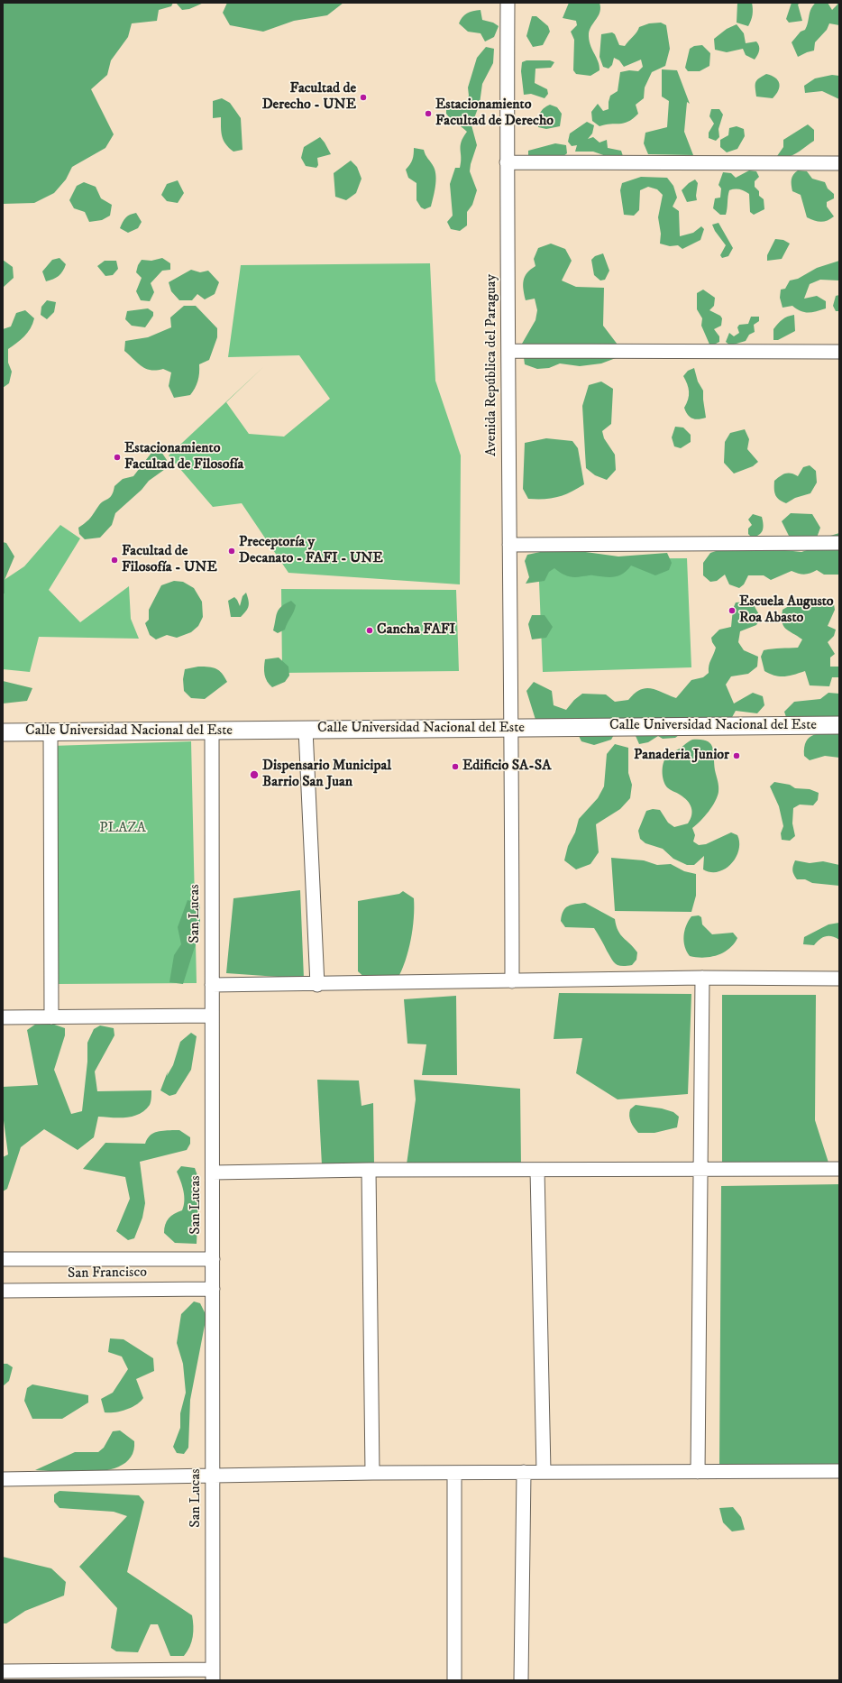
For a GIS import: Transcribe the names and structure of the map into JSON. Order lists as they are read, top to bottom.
{
  "streets": {
    "street": [
      "Avenida República del Paraguay",
      "Calle Universidad Nacional del Este",
      "San Lucas",
      "San Francisco"
    ]
  },
  "crossings": [
    ["Avenida República del Paraguay", "Calle Universidad Nacional del Este"],
    ["Calle Universidad Nacional del Este", "San Lucas"],
    ["San Lucas", "San Francisco"]
  ],
  "parks": ["PLAZA"],
  "places": [
    "Facultad de Derecho - UNE",
    "Estacionamiento Facultad de Derecho",
    "Estacionamiento Facultad de Filosofía",
    "Preceptoría y Decanato - FAFI - UNE",
    "Facultad de Filosofía - UNE",
    "Escuela Augusto Roa Abasto",
    "Cancha FAFI",
    "Panaderia Junior",
    "Edificio SA-SA",
    "Dispensario Municipal Barrio San Juan"
  ]
}
